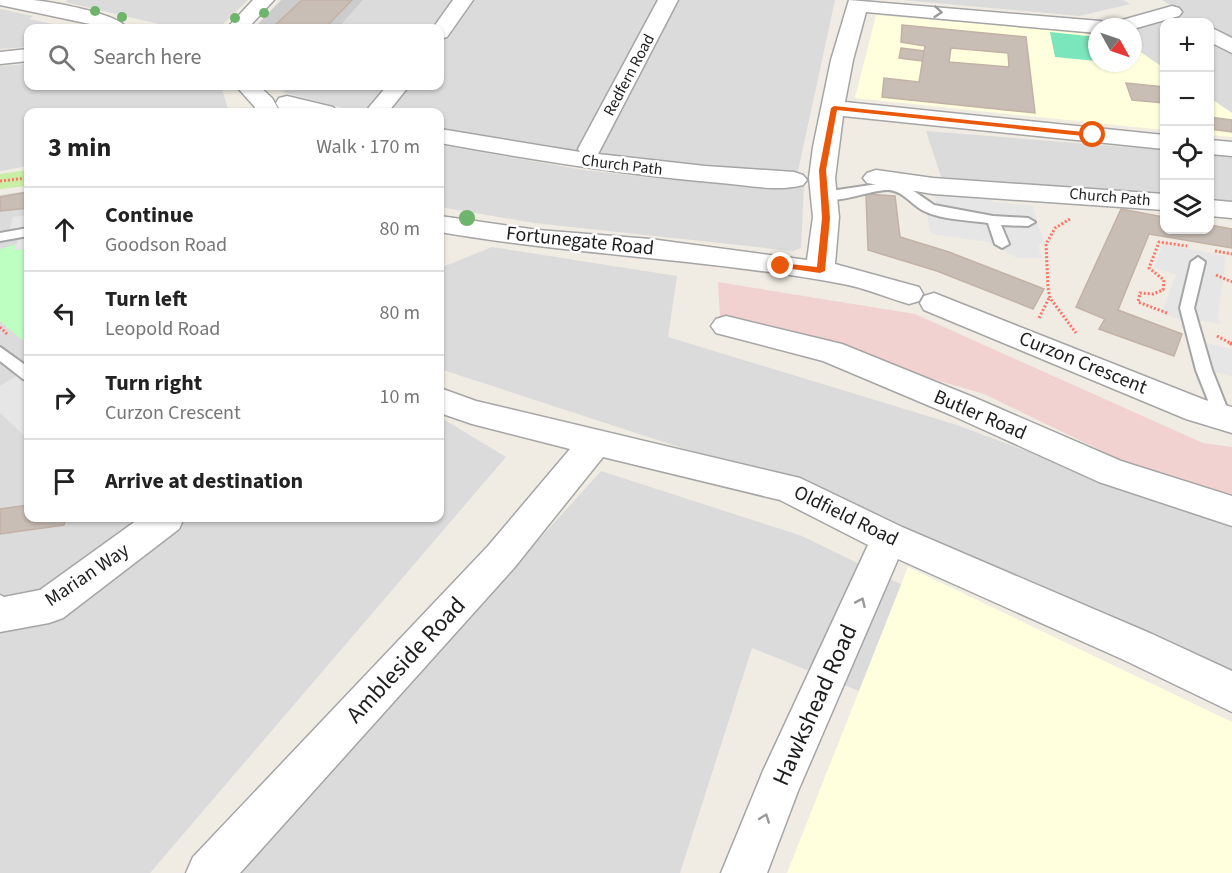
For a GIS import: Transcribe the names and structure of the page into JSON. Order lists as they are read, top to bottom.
{
  "streets": {
    "street": [
      "Redfern Road",
      "Church Path",
      "Fortunegate Road",
      "Curzon Crescent",
      "Butler Road",
      "Oldfield Road",
      "Marian Way",
      "Ambleside Road",
      "Hawkshead Road"
    ]
  },
  "crossings": [
    ["Fortunegate Road", "Curzon Crescent"],
    ["Oldfield Road", "Ambleside Road"],
    ["Oldfield Road", "Hawkshead Road"]
  ],
  "one_way": ["Hawkshead Road"],
  "north": "bottom right",
  "page": {
    "map_buttons": ["+", "−"],
    "search": "Search here",
    "heading": ["3 min", "Walk · 170 m"],
    "list": [
      ["Continue", "Goodson Road", "80 m"],
      ["Turn left", "Leopold Road", "80 m"],
      ["Turn right", "Curzon Crescent", "10 m"],
      "Arrive at destination"
    ]
  }
}
